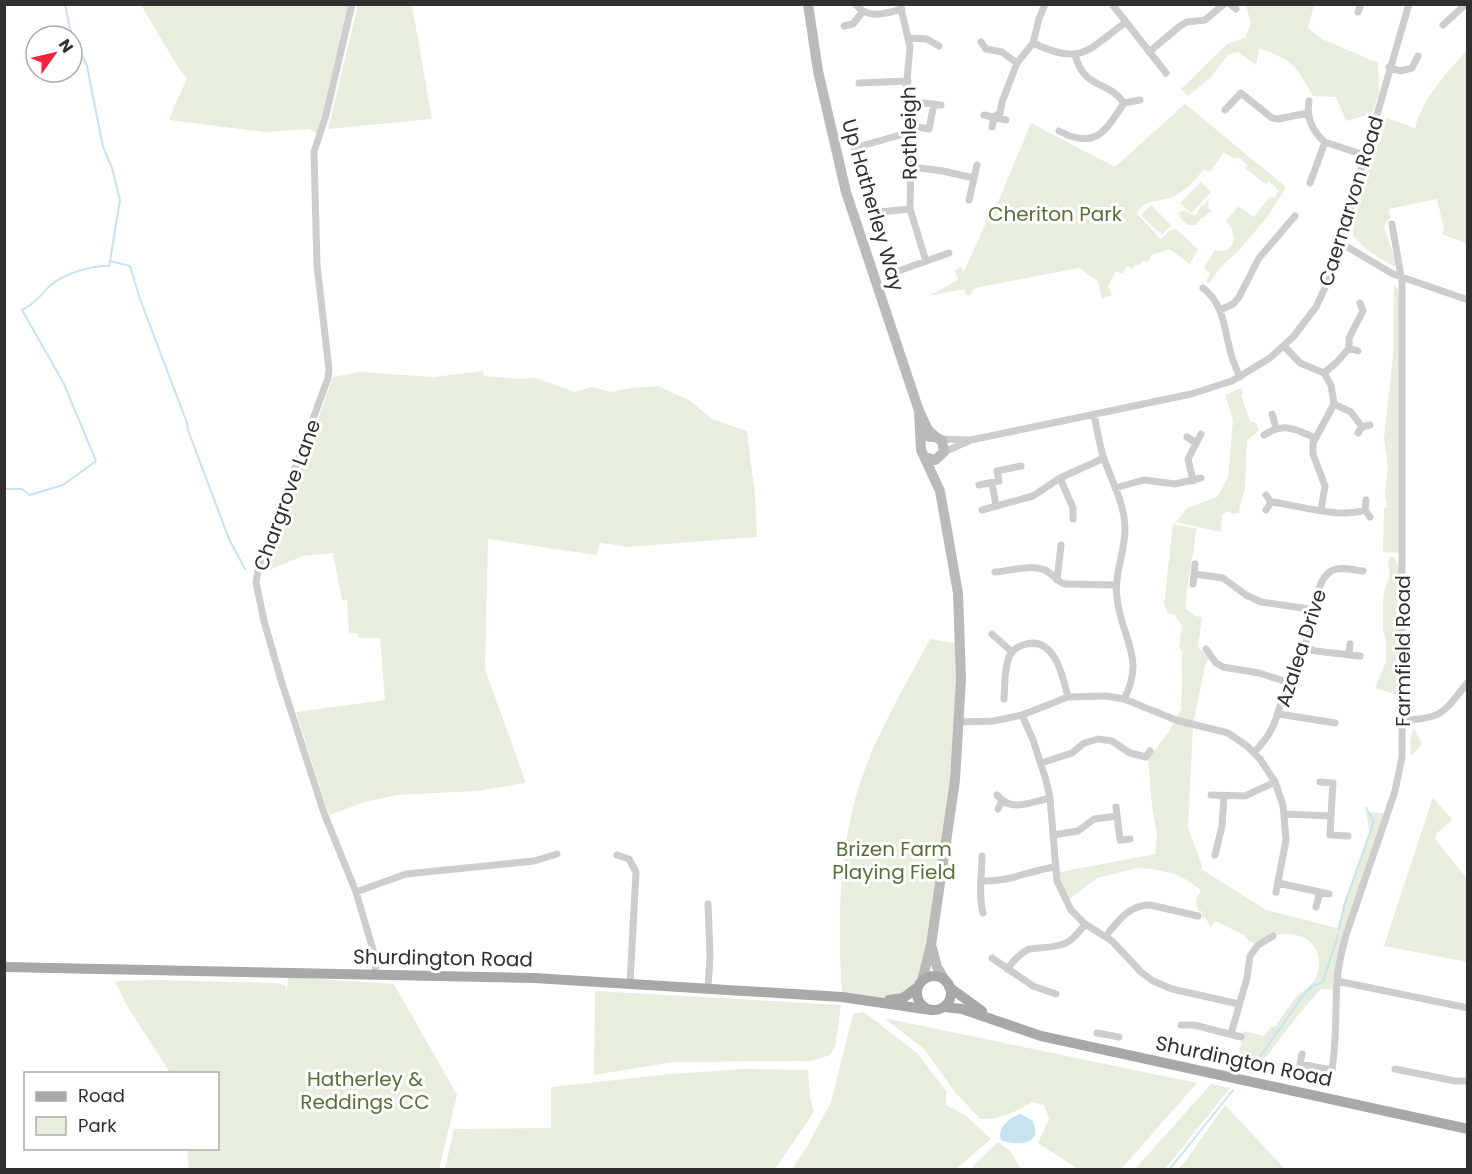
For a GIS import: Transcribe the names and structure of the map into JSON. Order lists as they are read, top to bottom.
{
  "streets": {
    "main road": ["Shurdington Road"],
    "street": [
      "Rothleigh",
      "Caernarvon Road",
      "Up Hatherley Way",
      "Chargrove Lane",
      "Azalea Drive",
      "Farmfield Road"
    ]
  },
  "crossings": [
    ["Caernarvon Road", "Up Hatherley Way"],
    ["Up Hatherley Way", "Shurdington Road"],
    ["Chargrove Lane", "Shurdington Road"]
  ],
  "parks": ["Cheriton Park", "Brizen Farm Playing Field", "Hatherley & Reddings CC"],
  "legend": ["Road", "Park"],
  "north": "top right"
}
